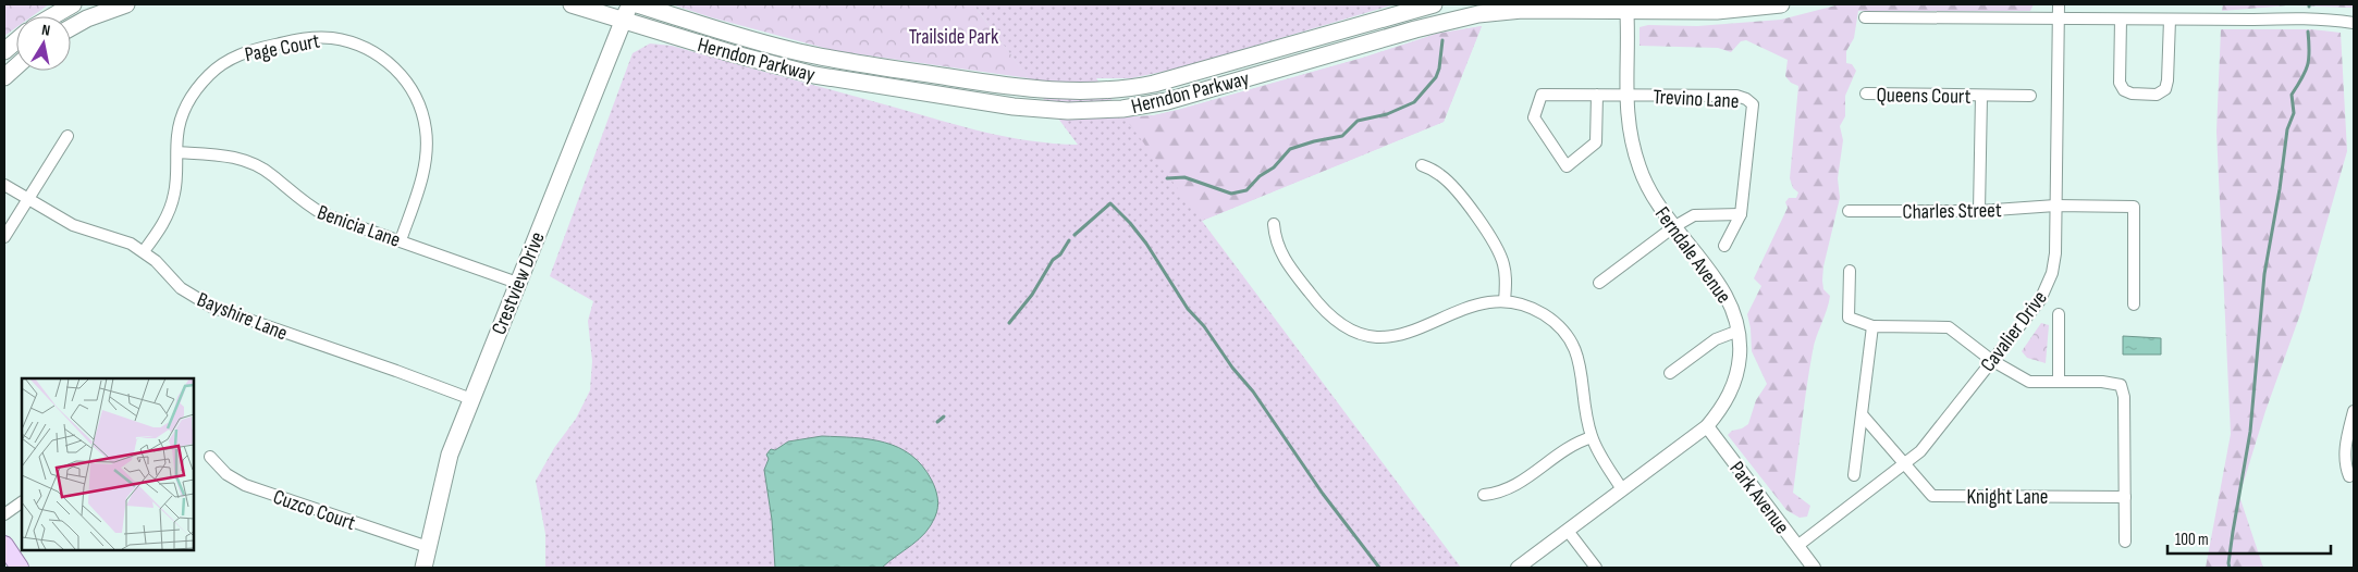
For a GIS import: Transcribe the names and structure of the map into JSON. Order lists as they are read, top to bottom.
{
  "streets": {
    "main road": ["Herndon Parkway", "Crestview Drive"],
    "street": [
      "Page Court",
      "Queens Court",
      "Trevino Lane",
      "Charles Street",
      "Benicia Lane",
      "Ferndale Avenue",
      "Bayshire Lane",
      "Cavalier Drive",
      "Knight Lane",
      "Park Avenue",
      "Cuzco Court"
    ]
  },
  "crossings": [
    ["Page Court", "Benicia Lane"],
    ["Page Court", "Bayshire Lane"],
    ["Herndon Parkway", "Ferndale Avenue"],
    ["Herndon Parkway", "Crestview Drive"],
    ["Queens Court", "Charles Street"],
    ["Trevino Lane", "Ferndale Avenue"],
    ["Charles Street", "Cavalier Drive"],
    ["Benicia Lane", "Crestview Drive"],
    ["Ferndale Avenue", "Park Avenue"],
    ["Crestview Drive", "Bayshire Lane"],
    ["Crestview Drive", "Cuzco Court"],
    ["Cavalier Drive", "Knight Lane"],
    ["Cavalier Drive", "Park Avenue"]
  ],
  "parks": ["Trailside Park"],
  "scale_bar": "100 m",
  "north": "top"
}
